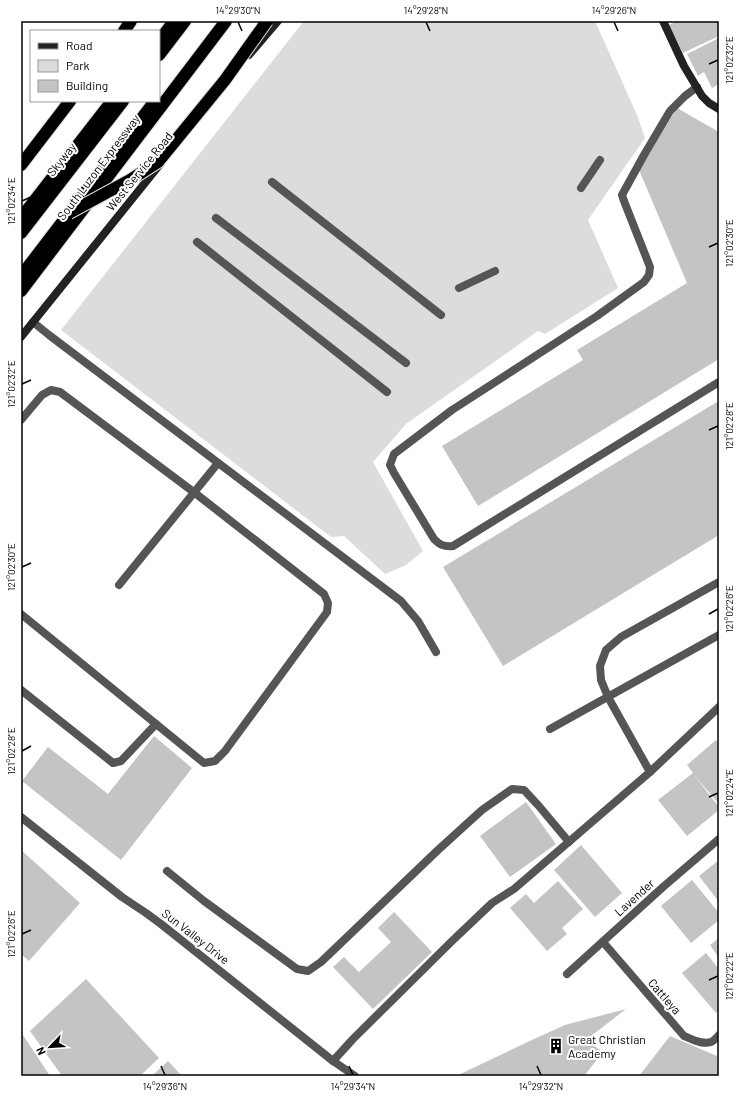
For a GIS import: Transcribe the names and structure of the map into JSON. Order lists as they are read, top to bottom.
{
  "streets": {
    "highway": ["Skyway", "South Luzon Expressway"],
    "main road": ["West Service Road"],
    "street": ["Lavender", "Sun Valley Drive", "Cattleya"]
  },
  "crossings": [
    ["Lavender", "Cattleya"]
  ],
  "places": {
    "building": ["Great Christian Academy"]
  },
  "legend": ["Road", "Park", "Building"],
  "north": "bottom left",
  "coordinates": [
    "14°29'30\"N",
    "14°29'28\"N",
    "14°29'26\"N",
    "121°02'32\"E",
    "121°02'34\"E",
    "121°02'30\"E",
    "121°02'28\"E",
    "121°02'26\"E",
    "121°02'24\"E",
    "121°02'22\"E",
    "14°29'36\"N",
    "14°29'34\"N",
    "14°29'32\"N"
  ]
}
